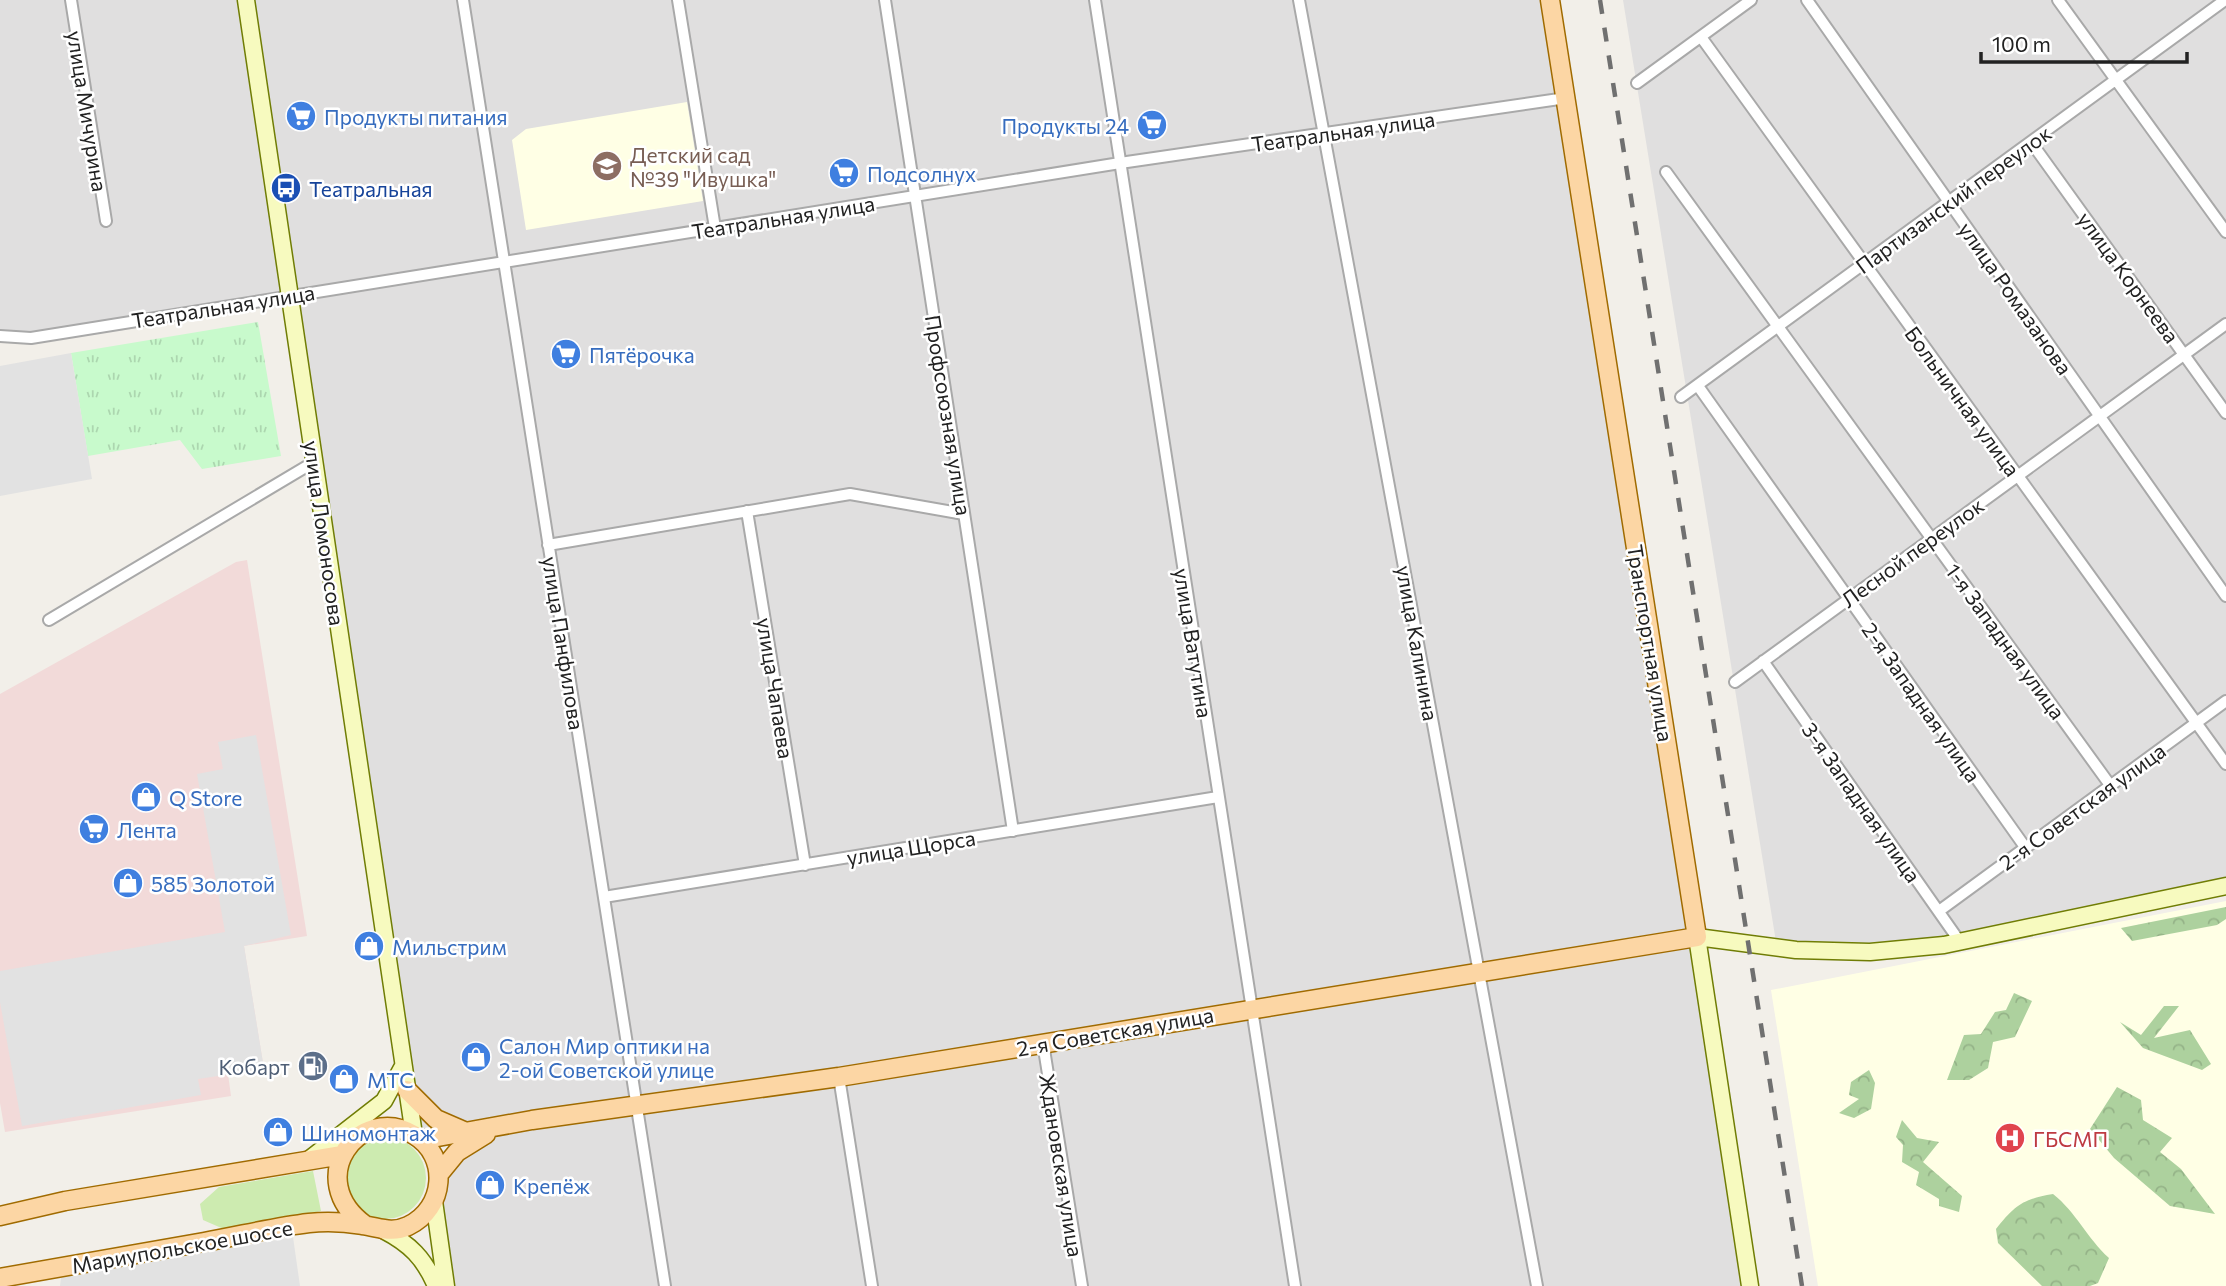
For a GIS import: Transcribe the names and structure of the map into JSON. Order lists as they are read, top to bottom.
{
  "streets": {
    "main road": ["Транспортная улица", "2-я Советская улица", "Мариупольское шоссе"],
    "street": [
      "улица Мичурина",
      "Театральная улица",
      "Партизанский переулок",
      "улица Корнеева",
      "улица Ромазанова",
      "Больничная улица",
      "Профсоюзная улица",
      "улица Ломоносова",
      "Лесной переулок",
      "1-я Западная улица",
      "улица Панфилова",
      "улица Ватутина",
      "улица Калинина",
      "улица Чапаева",
      "2-я Западная улица",
      "3-я Западная улица",
      "улица Щорса",
      "Ждановская улица"
    ]
  },
  "crossings": [
    ["Театральная улица", "Профсоюзная улица"],
    ["Театральная улица", "улица Ломоносова"],
    ["Театральная улица", "улица Панфилова"],
    ["Театральная улица", "улица Ватутина"],
    ["Театральная улица", "улица Калинина"],
    ["Театральная улица", "Транспортная улица"],
    ["Партизанский переулок", "улица Корнеева"],
    ["Партизанский переулок", "улица Ромазанова"],
    ["Партизанский переулок", "Больничная улица"],
    ["Партизанский переулок", "1-я Западная улица"],
    ["Партизанский переулок", "2-я Западная улица"],
    ["улица Корнеева", "Лесной переулок"],
    ["улица Ромазанова", "Лесной переулок"],
    ["Больничная улица", "Лесной переулок"],
    ["Больничная улица", "2-я Советская улица"],
    ["Профсоюзная улица", "улица Щорса"],
    ["улица Ломоносова", "2-я Советская улица"],
    ["улица Ломоносова", "Мариупольское шоссе"],
    ["Лесной переулок", "1-я Западная улица"],
    ["Лесной переулок", "2-я Западная улица"],
    ["Лесной переулок", "3-я Западная улица"],
    ["1-я Западная улица", "2-я Советская улица"],
    ["улица Панфилова", "2-я Советская улица"],
    ["улица Панфилова", "улица Щорса"],
    ["улица Ватутина", "2-я Советская улица"],
    ["улица Ватутина", "улица Щорса"],
    ["улица Калинина", "2-я Советская улица"],
    ["Транспортная улица", "2-я Советская улица"],
    ["улица Чапаева", "улица Щорса"],
    ["2-я Западная улица", "2-я Советская улица"],
    ["3-я Западная улица", "2-я Советская улица"],
    ["2-я Советская улица", "Ждановская улица"],
    ["2-я Советская улица", "Мариупольское шоссе"]
  ],
  "places": {
    "supermarket": [
      "Продукты питания",
      "Продукты 24",
      "Подсолнух",
      "Пятёрочка",
      "Лента"
    ],
    "school or university": ["Детский сад №39 \"Ивушка\""],
    "bus stop": ["Театральная"],
    "shop": [
      "Q Store",
      "585 Золотой",
      "Мильстрим",
      "Салон Мир оптики на 2-ой Советской улице",
      "МТС",
      "Шиномонтаж",
      "Крепёж"
    ],
    "fuel station": ["Кобарт"],
    "hospital": ["ГБСМП"]
  },
  "scale_bar": "100 m"
}
